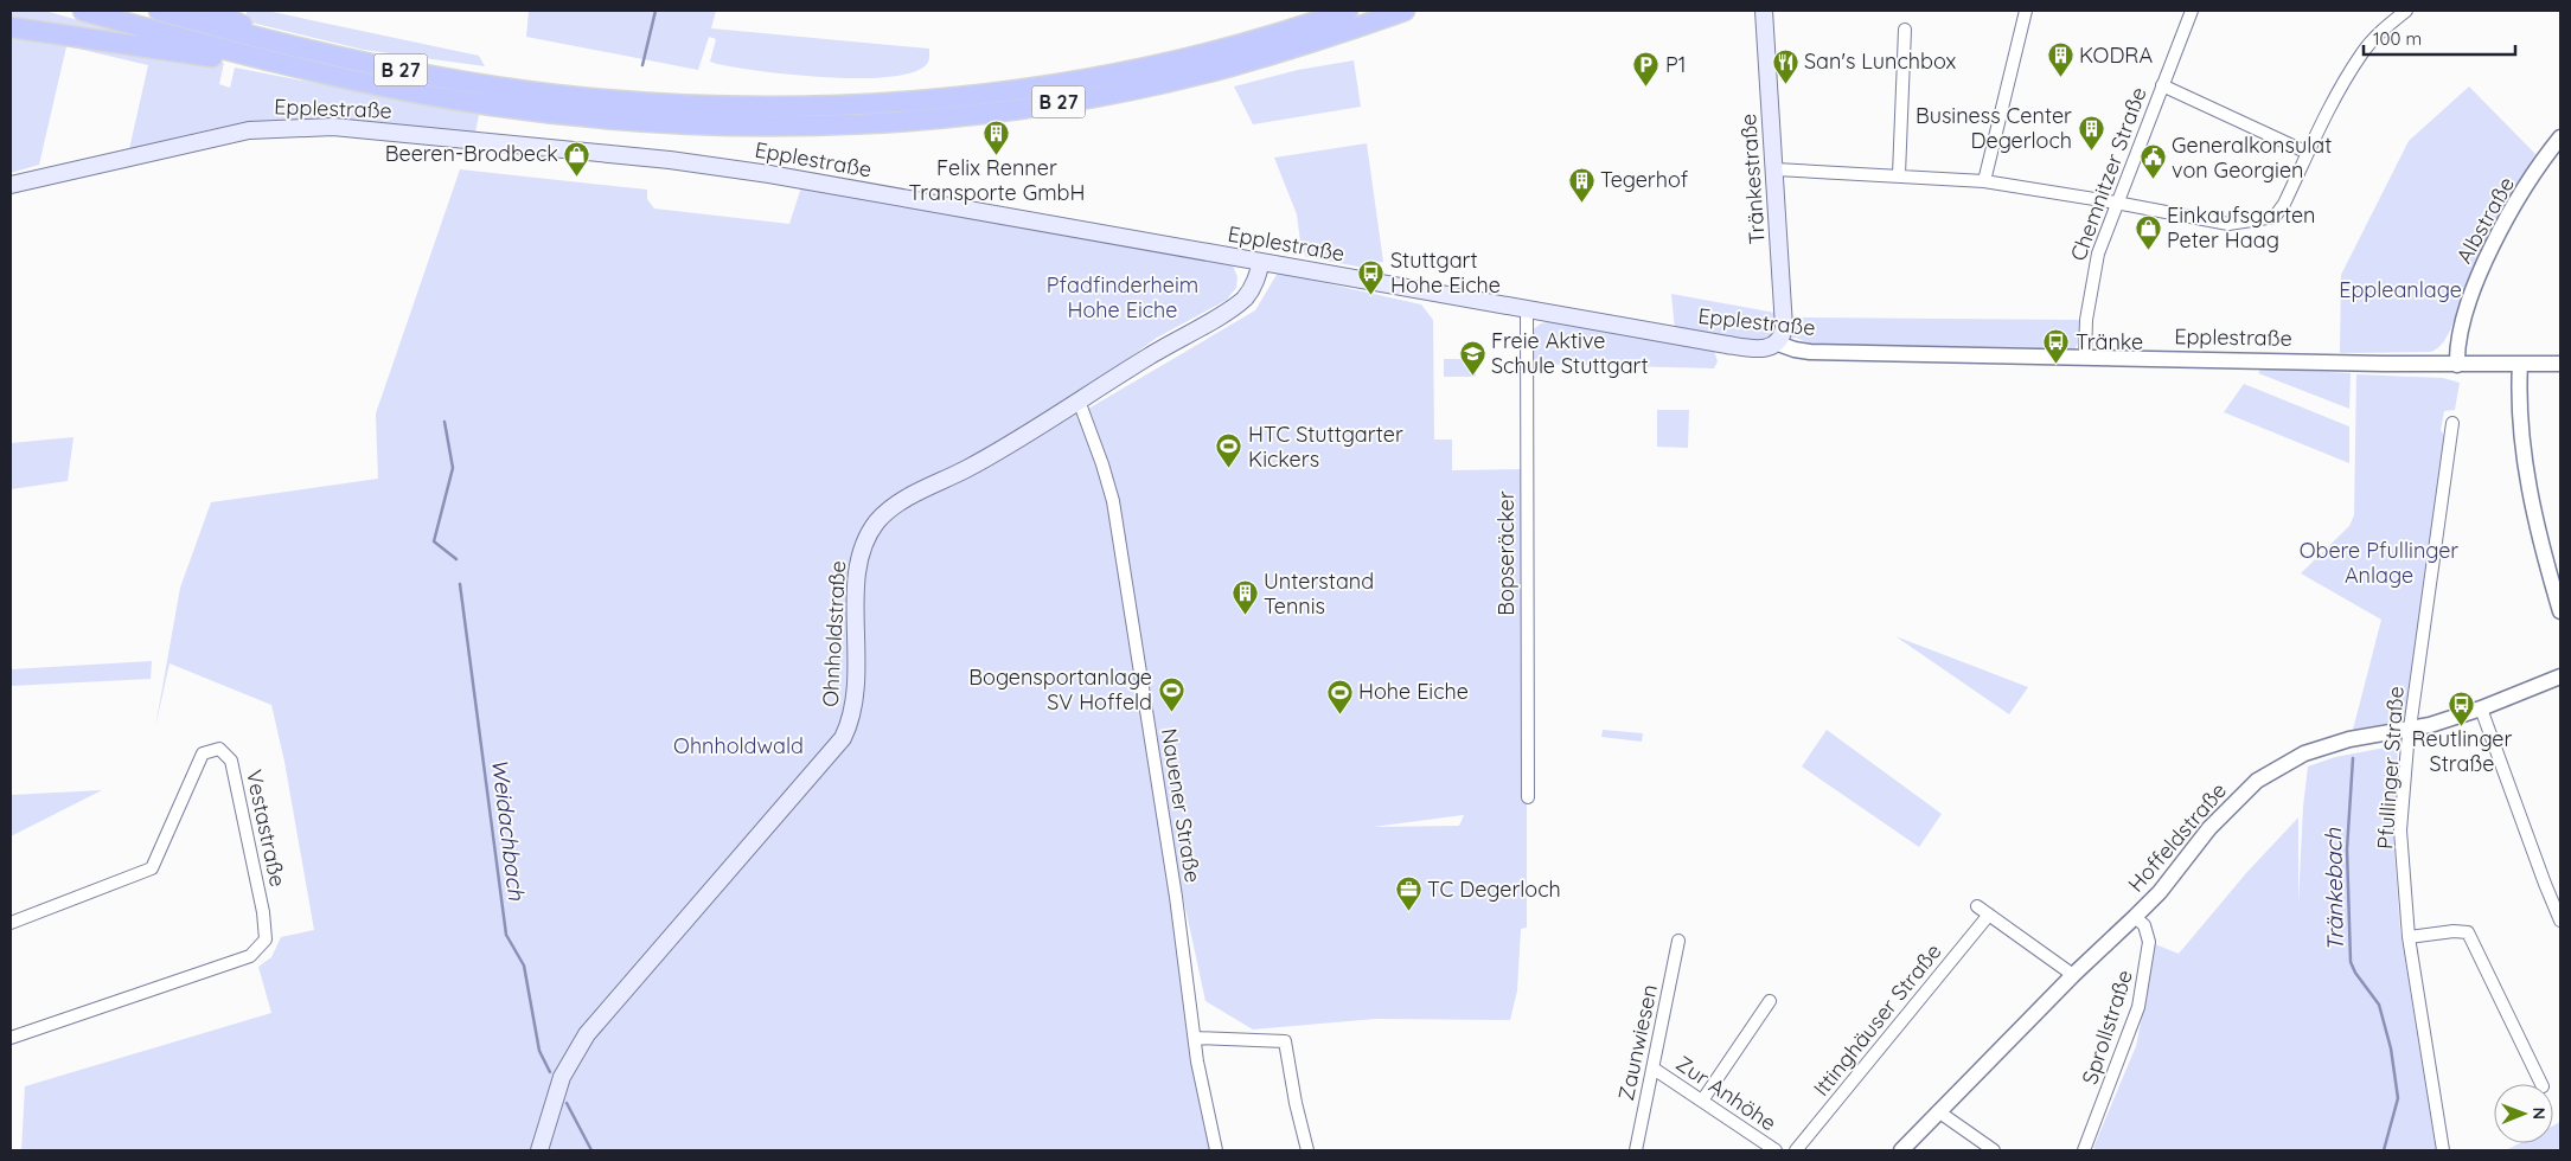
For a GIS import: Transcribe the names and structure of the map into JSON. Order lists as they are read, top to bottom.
{
  "streets": {
    "highway": ["B 27"],
    "main road": ["Epplestraße", "Tränkestraße", "Ohnholdstraße"],
    "street": [
      "Chemnitzer Straße",
      "Albstraße",
      "Bopseräcker",
      "Pfullinger Straße",
      "Nauener Straße",
      "Vestastraße",
      "Hoffeldstraße",
      "Ittinghäuser Straße",
      "Sprollstraße",
      "Zaunwiesen",
      "Zur Anhöhe"
    ]
  },
  "crossings": [
    ["Epplestraße", "Chemnitzer Straße"],
    ["Epplestraße", "Tränkestraße"],
    ["Epplestraße", "Albstraße"],
    ["Epplestraße", "Bopseräcker"],
    ["Epplestraße", "Ohnholdstraße"],
    ["Ohnholdstraße", "Nauener Straße"],
    ["Pfullinger Straße", "Hoffeldstraße"],
    ["Hoffeldstraße", "Sprollstraße"],
    ["Zaunwiesen", "Zur Anhöhe"]
  ],
  "water": ["Weidachbach", "Tränkebach"],
  "parks": [
    "Pfadfinderheim Hohe Eiche",
    "Eppleanlage",
    "Obere Pfullinger Anlage",
    "Ohnholdwald"
  ],
  "places": {
    "building": [
      "KODRA",
      "Business Center Degerloch",
      "Felix Renner Transporte GmbH",
      "Tegerhof",
      "Unterstand Tennis"
    ],
    "restaurant": ["San's Lunchbox"],
    "parking": ["P1"],
    "shop": ["Beeren-Brodbeck", "Einkaufsgarten Peter Haag"],
    "public building": ["Generalkonsulat von Georgien"],
    "bus stop": ["Stuttgart Hohe Eiche", "Tränke", "Reutlinger Straße"],
    "school or university": ["Freie Aktive Schule Stuttgart"],
    "sports": ["HTC Stuttgarter Kickers", "Bogensportanlage SV Hoffeld", "Hohe Eiche"],
    "office": ["TC Degerloch"]
  },
  "scale_bar": "100 m",
  "north": "right"
}
